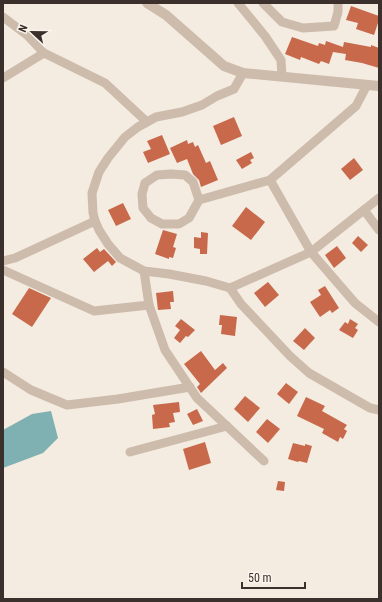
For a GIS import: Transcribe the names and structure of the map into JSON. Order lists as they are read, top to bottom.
{
  "scale_bar": "50 m",
  "north": "left"
}
